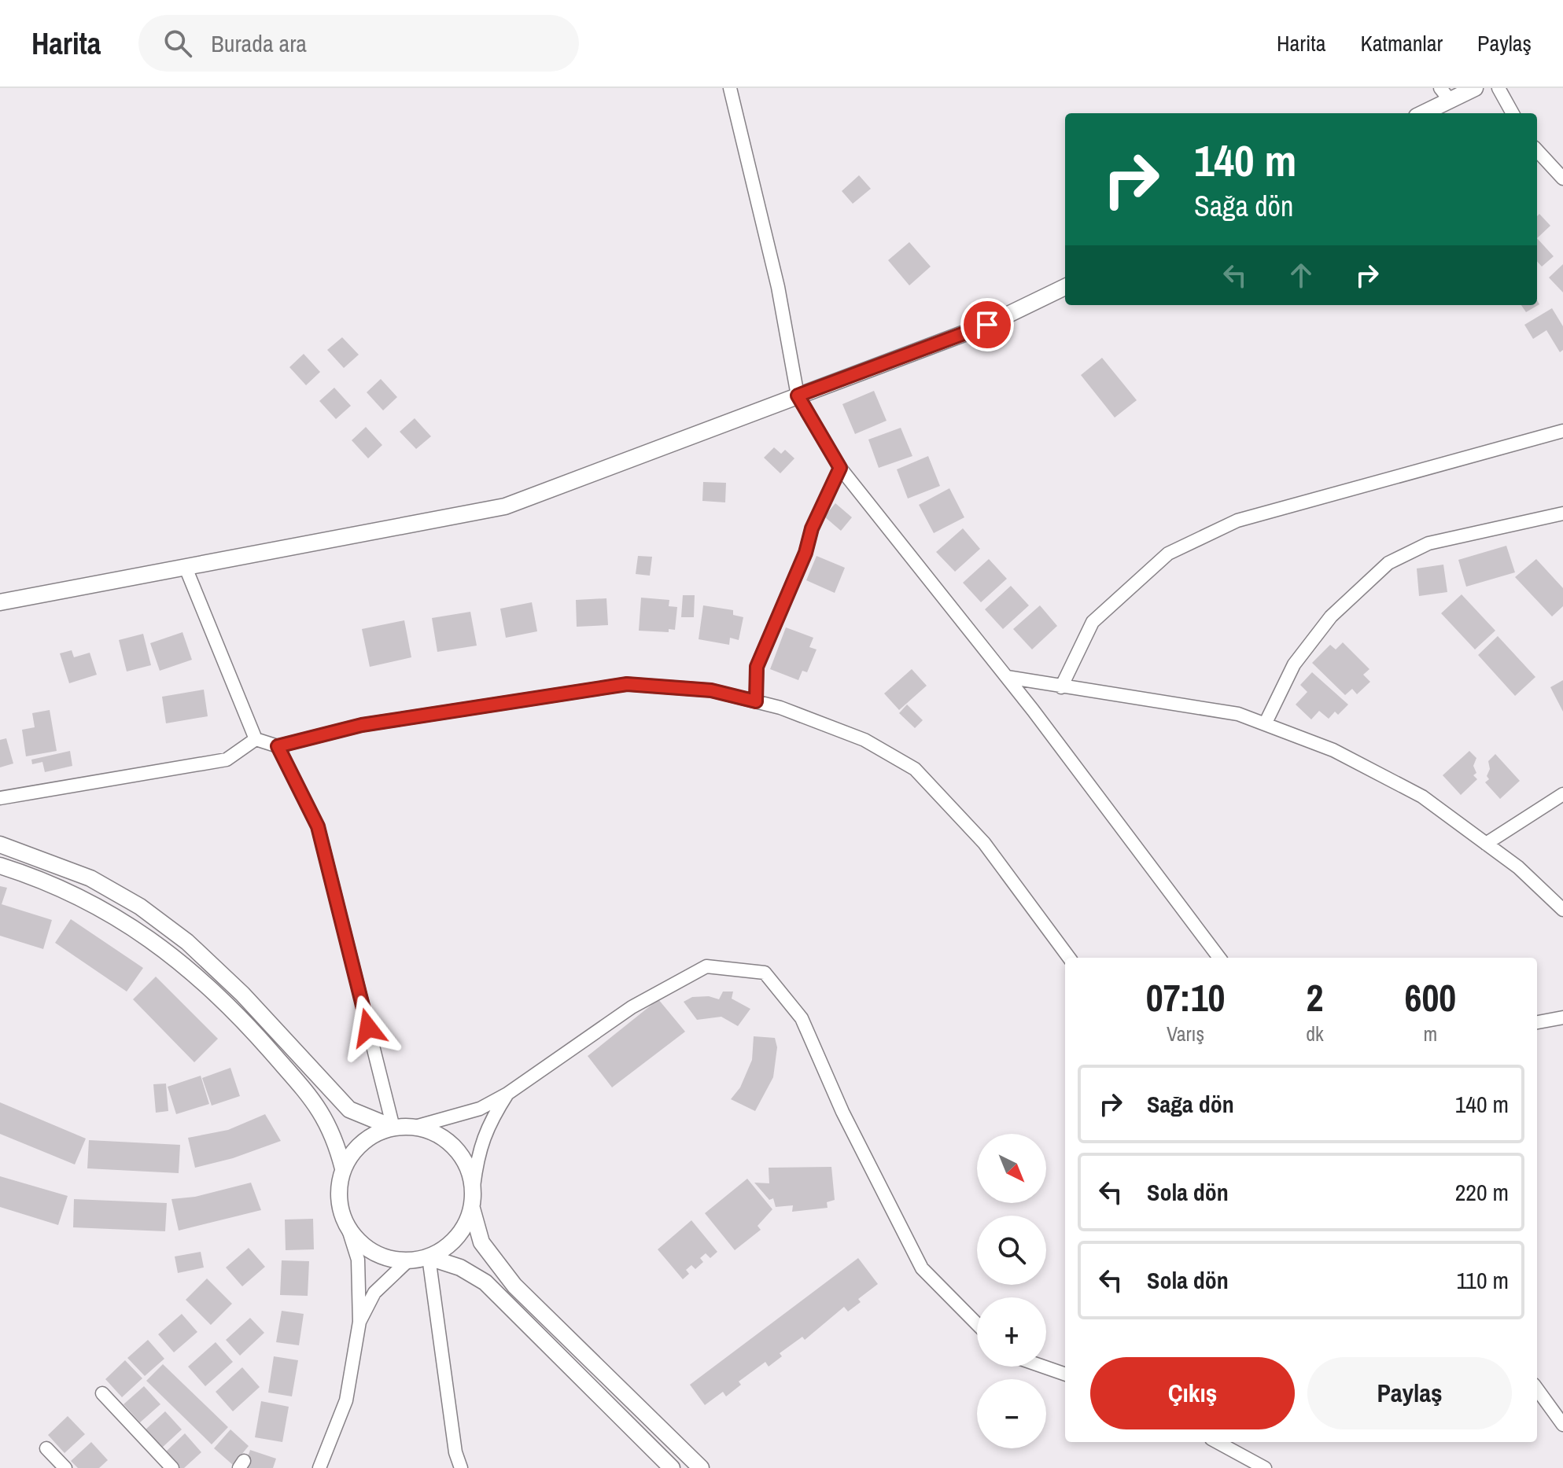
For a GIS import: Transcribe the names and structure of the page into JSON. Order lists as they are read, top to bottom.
{
  "north": "bottom right",
  "page": {
    "header": "Harita",
    "search": "Burada ara",
    "nav": ["Harita", "Katmanlar", "Paylaş"],
    "turn": ["140 m", "Sağa dön"],
    "eta": [
      "07:10",
      "Varış",
      "2",
      "dk",
      "600",
      "m"
    ],
    "list": [
      {
        "name": "Sağa dön",
        "value": "140 m"
      },
      {
        "name": "Sola dön",
        "value": "220 m"
      },
      {
        "name": "Sola dön",
        "value": "110 m"
      }
    ],
    "map_buttons": ["+", "−"],
    "buttons": ["Çıkış", "Paylaş"]
  }
}
